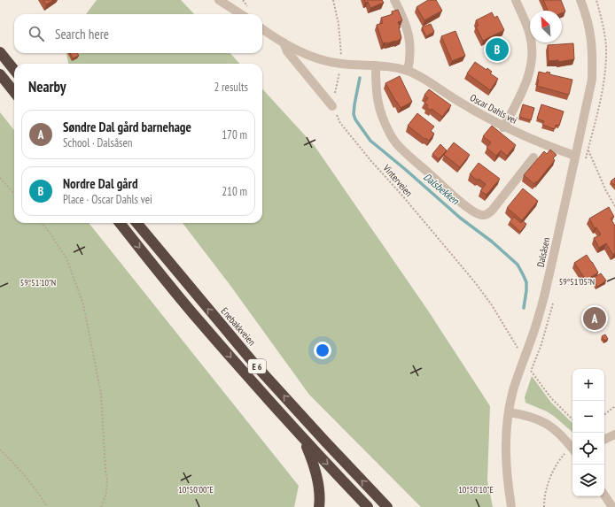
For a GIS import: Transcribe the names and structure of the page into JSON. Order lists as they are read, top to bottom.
{
  "streets": {
    "highway": ["Enebakkveien", "E 6"],
    "street": ["Oscar Dahls vei", "Dalsåsen"],
    "path": ["Vinterveien"]
  },
  "crossings": [
    ["Oscar Dahls vei", "Dalsåsen"]
  ],
  "water": ["Dalsbekken"],
  "north": "top left",
  "page": {
    "search": "Search here",
    "pins": ["B", "A"],
    "heading": ["Nearby", "2 results"],
    "list": [
      {
        "mark": "A",
        "name": "Søndre Dal gård barnehage",
        "note": "School · Dalsåsen",
        "value": "170 m"
      },
      {
        "mark": "B",
        "name": "Nordre Dal gård",
        "note": "Place · Oscar Dahls vei",
        "value": "210 m"
      }
    ],
    "map_buttons": ["+", "−"]
  },
  "coordinates": [
    "59°51'05\"N",
    "59°51'10\"N",
    "10°50'00\"E",
    "10°50'10\"E"
  ]
}
